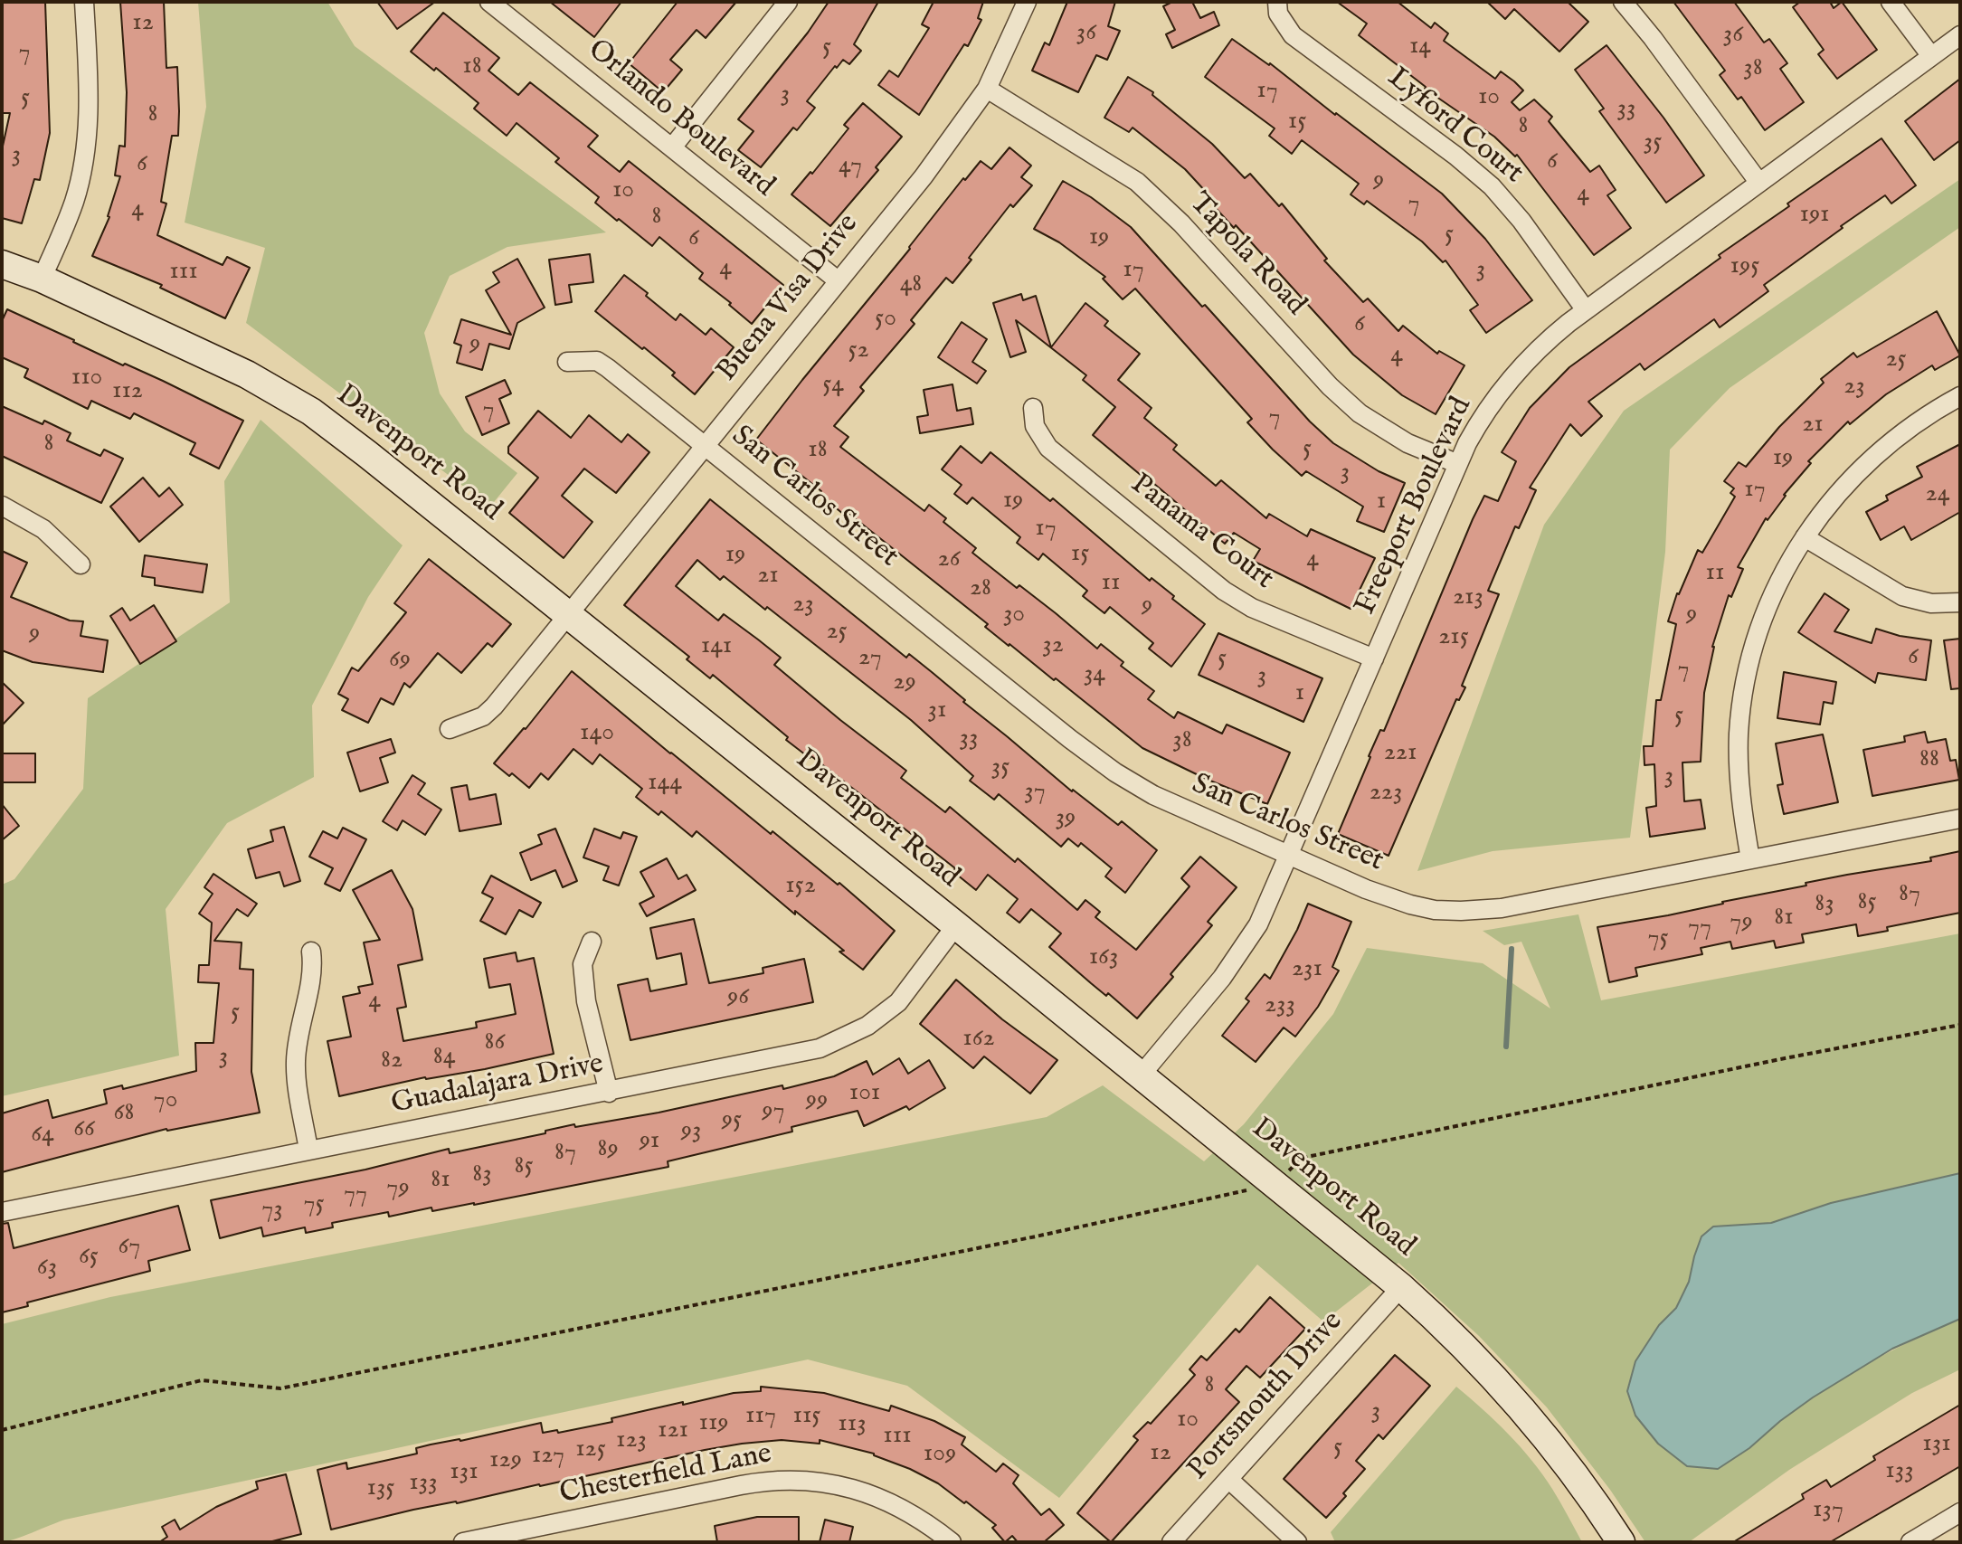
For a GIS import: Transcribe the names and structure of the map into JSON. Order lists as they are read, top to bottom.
{
  "streets": {
    "street": [
      "Orlando Boulevard",
      "Lyford Court",
      "Tapola Road",
      "Buena Visa Drive",
      "Davenport Road",
      "San Carlos Street",
      "Freeport Boulevard",
      "Panama Court",
      "Guadalajara Drive",
      "Portsmouth Drive",
      "Chesterfield Lane"
    ]
  },
  "crossings": [
    ["Orlando Boulevard", "Buena Visa Drive"],
    ["Lyford Court", "Freeport Boulevard"],
    ["Tapola Road", "Buena Visa Drive"],
    ["Tapola Road", "Freeport Boulevard"],
    ["Buena Visa Drive", "Davenport Road"],
    ["Buena Visa Drive", "San Carlos Street"],
    ["Davenport Road", "Freeport Boulevard"],
    ["Davenport Road", "Guadalajara Drive"],
    ["Davenport Road", "Portsmouth Drive"],
    ["San Carlos Street", "Freeport Boulevard"],
    ["Freeport Boulevard", "Panama Court"]
  ],
  "house_numbers": [
    "12",
    "36",
    "36",
    "14",
    "5",
    "7",
    "18",
    "38",
    "17",
    "3",
    "10",
    "5",
    "33",
    "8",
    "15",
    "8",
    "35",
    "3",
    "6",
    "6",
    "47",
    "9",
    "10",
    "4",
    "7",
    "4",
    "191",
    "8",
    "5",
    "19",
    "6",
    "195",
    "4",
    "17",
    "3",
    "111",
    "48",
    "50",
    "6",
    "9",
    "52",
    "4",
    "25",
    "110",
    "54",
    "23",
    "112",
    "7",
    "7",
    "21",
    "8",
    "5",
    "18",
    "19",
    "3",
    "17",
    "24",
    "19",
    "1",
    "17",
    "15",
    "19",
    "26",
    "4",
    "11",
    "21",
    "11",
    "28",
    "213",
    "23",
    "9",
    "30",
    "9",
    "25",
    "9",
    "215",
    "32",
    "141",
    "6",
    "27",
    "5",
    "69",
    "7",
    "34",
    "3",
    "29",
    "1",
    "31",
    "5",
    "140",
    "33",
    "38",
    "221",
    "88",
    "35",
    "3",
    "144",
    "37",
    "223",
    "39",
    "152",
    "87",
    "85",
    "83",
    "81",
    "79",
    "77",
    "75",
    "163",
    "231",
    "96",
    "4",
    "233",
    "5",
    "162",
    "86",
    "3",
    "84",
    "82",
    "101",
    "70",
    "99",
    "97",
    "68",
    "95",
    "66",
    "93",
    "64",
    "91",
    "89",
    "87",
    "85",
    "83",
    "81",
    "79",
    "77",
    "75",
    "73",
    "67",
    "65",
    "63",
    "8",
    "3",
    "117",
    "115",
    "10",
    "119",
    "113",
    "121",
    "111",
    "123",
    "131",
    "5",
    "125",
    "12",
    "109",
    "127",
    "129",
    "133",
    "131",
    "133",
    "135",
    "137"
  ]
}
